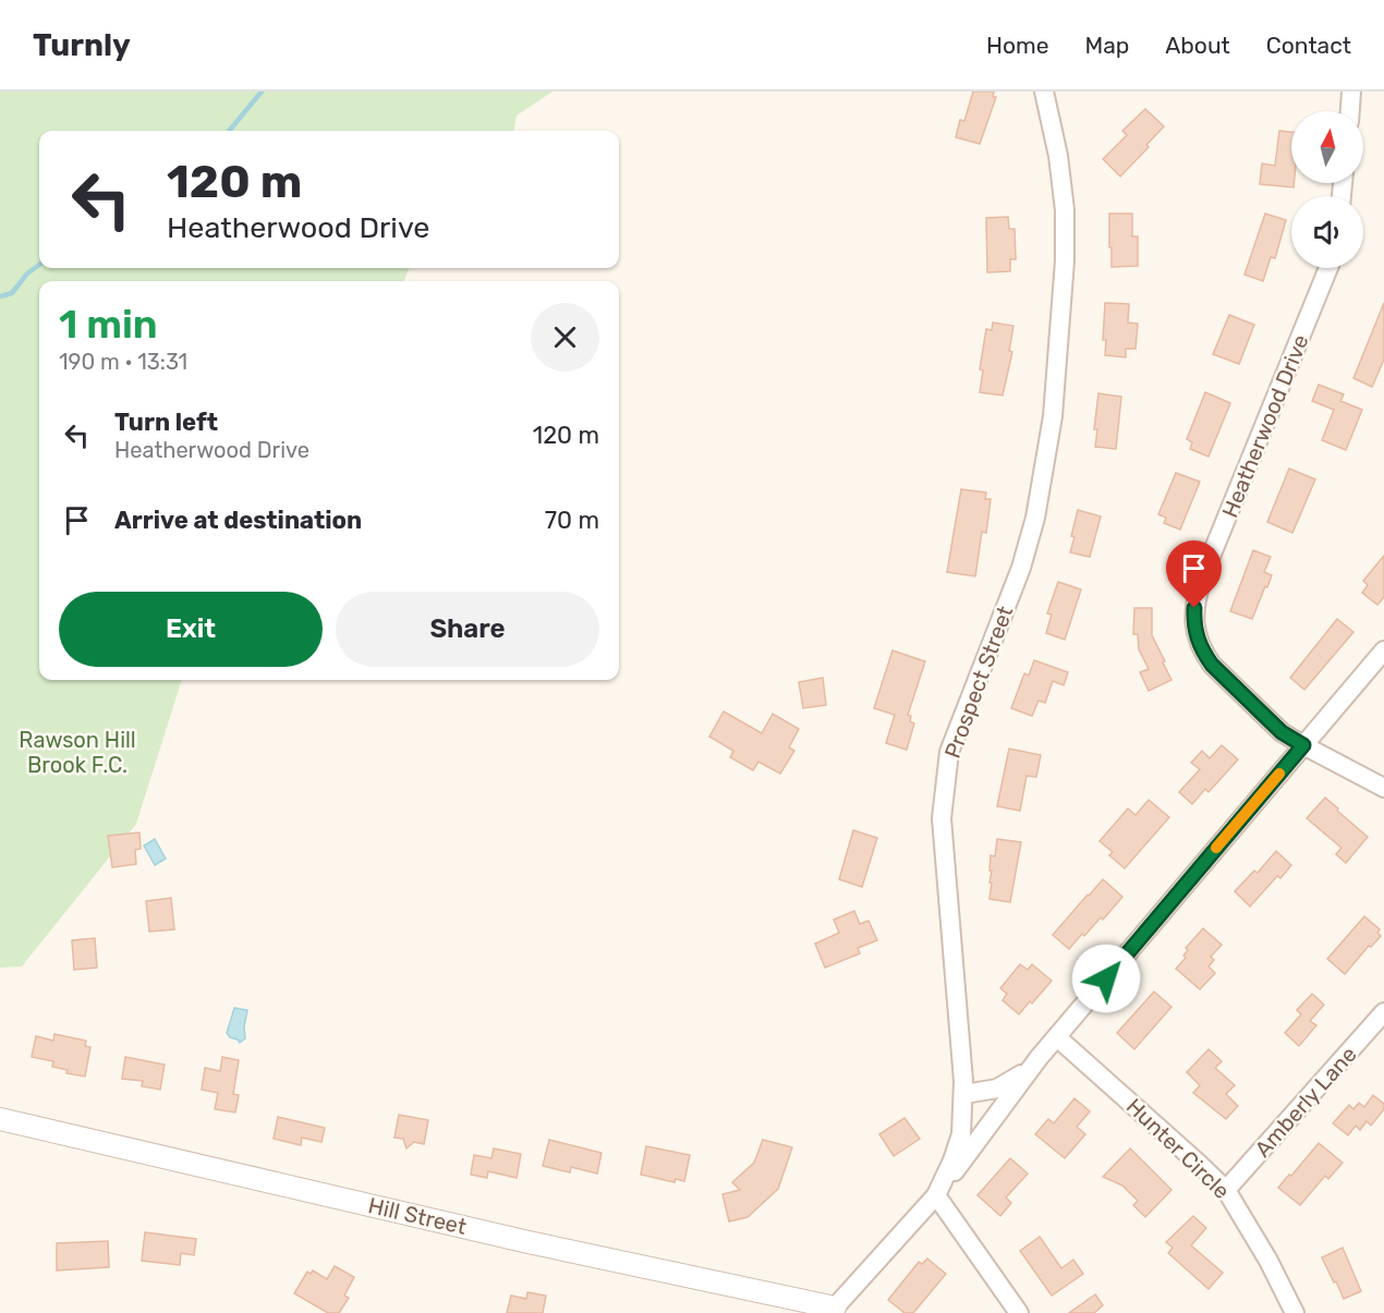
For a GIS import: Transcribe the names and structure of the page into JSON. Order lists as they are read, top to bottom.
{
  "streets": {
    "street": [
      "Heatherwood Drive",
      "Prospect Street",
      "Amberly Lane",
      "Hunter Circle",
      "Hill Street"
    ]
  },
  "crossings": [
    ["Prospect Street", "Hill Street"],
    ["Amberly Lane", "Hunter Circle"]
  ],
  "parks": ["Rawson Hill Brook F.C."],
  "north": "top",
  "page": {
    "header": "Turnly",
    "nav": [
      "Home",
      "Map",
      "About",
      "Contact"
    ],
    "turn": ["120 m", "Heatherwood Drive"],
    "heading": ["1 min", "190 m · 13:31"],
    "list": [
      {
        "name": "Turn left",
        "note": "Heatherwood Drive",
        "value": "120 m"
      },
      {
        "name": "Arrive at destination",
        "value": "70 m"
      }
    ],
    "buttons": ["Exit", "Share"]
  }
}
